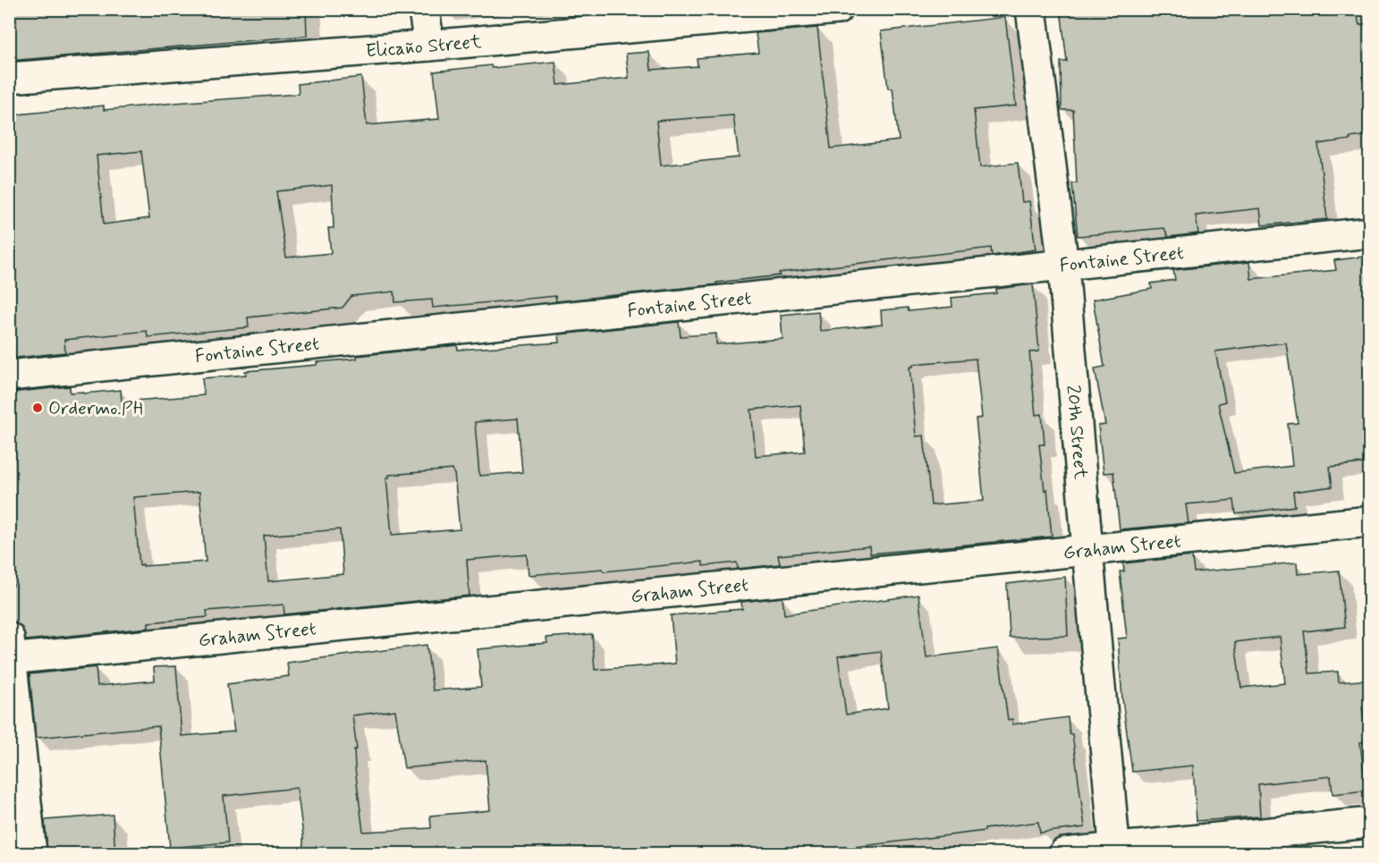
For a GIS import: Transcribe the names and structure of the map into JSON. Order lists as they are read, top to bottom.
{
  "streets": {
    "street": [
      "Elicaño Street",
      "Fontaine Street",
      "20th Street",
      "Graham Street"
    ]
  },
  "crossings": [
    ["Fontaine Street", "20th Street"],
    ["20th Street", "Graham Street"]
  ],
  "places": ["Ordermo.PH"]
}
